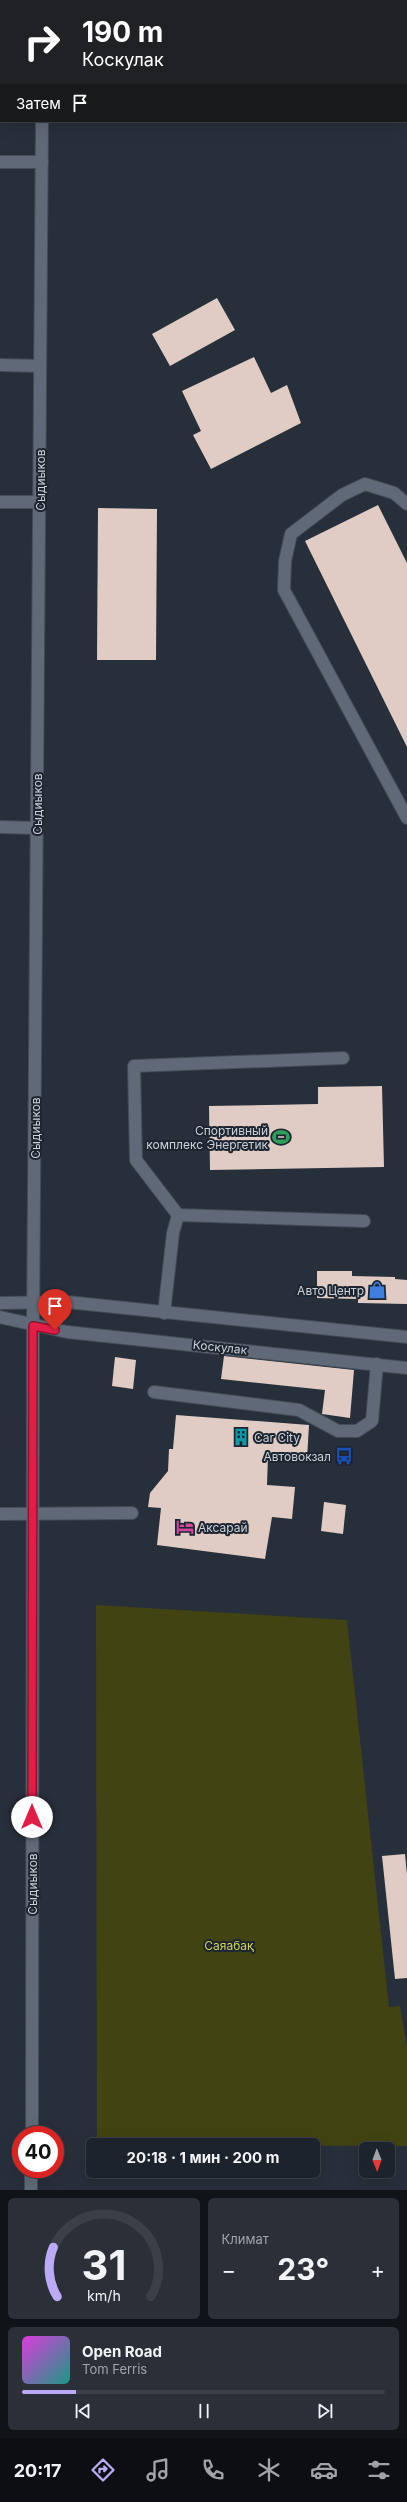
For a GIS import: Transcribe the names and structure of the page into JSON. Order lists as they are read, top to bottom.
{
  "streets": {
    "street": ["Сыдиыков", "Коскулак"]
  },
  "crossings": [
    ["Сыдиыков", "Коскулак"]
  ],
  "parks": ["Саяабақ"],
  "places": {
    "sports": ["Спортивный комплекс Энергетик"],
    "shop": ["Авто Центр"],
    "building": ["Car City"],
    "bus stop": ["Автовокзал"],
    "hotel": ["Аксарай"]
  },
  "north": "bottom",
  "page": {
    "turn": ["190 m", "Коскулак"],
    "then": "Затем",
    "limit": "40",
    "trip": "20:18 · 1 мин · 200 m",
    "tile": "Климат",
    "heat": ["−", "23°", "+"],
    "song": ["Open Road", "Tom Ferris"],
    "tabs": "20:17",
    "gauge": ["31", "km/h"]
  }
}
